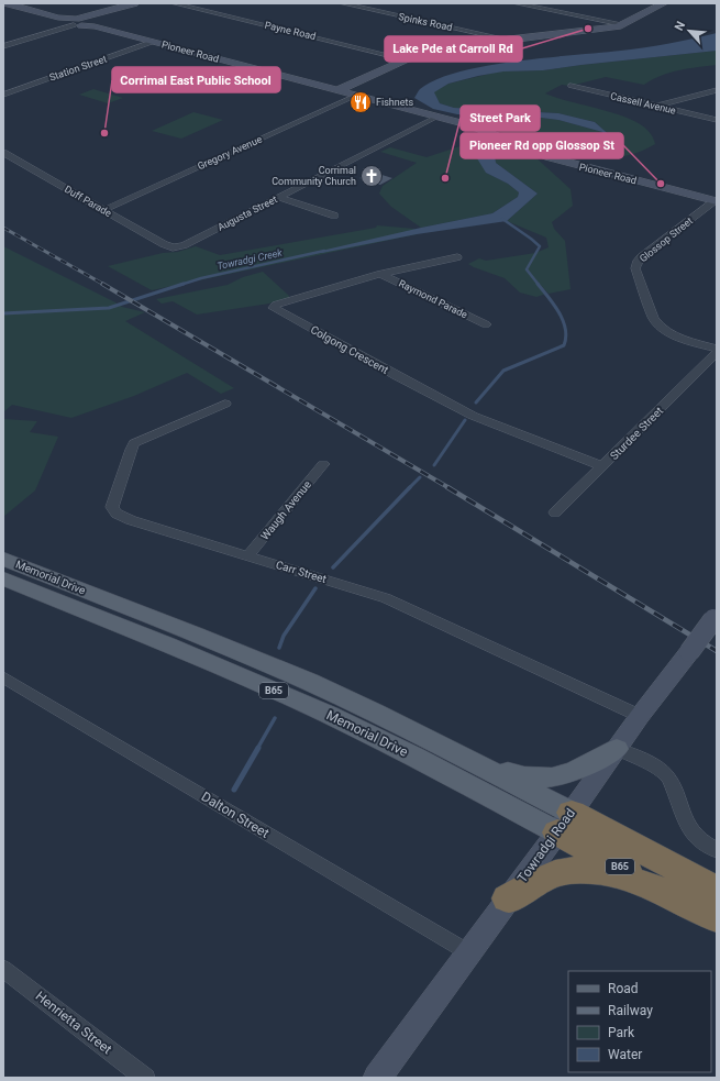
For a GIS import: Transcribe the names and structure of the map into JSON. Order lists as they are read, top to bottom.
{
  "streets": {
    "highway": ["Memorial Drive", "B65"],
    "main road": ["Pioneer Road", "Towradgi Road"],
    "street": [
      "Spinks Road",
      "Payne Road",
      "Station Street",
      "Cassell Avenue",
      "Gregory Avenue",
      "Duff Parade",
      "Augusta Street",
      "Glossop Street",
      "Raymond Parade",
      "Colgong Crescent",
      "Sturdee Street",
      "Waugh Avenue",
      "Carr Street",
      "Dalton Street",
      "Henrietta Street"
    ]
  },
  "crossings": [
    ["Pioneer Road", "Station Street"],
    ["Pioneer Road", "Gregory Avenue"],
    ["Pioneer Road", "Augusta Street"],
    ["Pioneer Road", "Glossop Street"],
    ["Gregory Avenue", "Duff Parade"],
    ["Duff Parade", "Augusta Street"],
    ["Raymond Parade", "Colgong Crescent"],
    ["Colgong Crescent", "Sturdee Street"],
    ["Waugh Avenue", "Carr Street"],
    ["Carr Street", "Towradgi Road"],
    ["Memorial Drive", "Towradgi Road"],
    ["Dalton Street", "Towradgi Road"]
  ],
  "water": ["Towradgi Creek"],
  "places": {
    "other": [
      "Lake Pde at Carroll Rd",
      "Corrimal East Public School",
      "Street Park",
      "Pioneer Rd opp Glossop St"
    ],
    "restaurant": ["Fishnets"],
    "church": ["Corrimal Community Church"]
  },
  "legend": [
    "Road",
    "Railway",
    "Park",
    "Water"
  ],
  "north": "top left"
}
